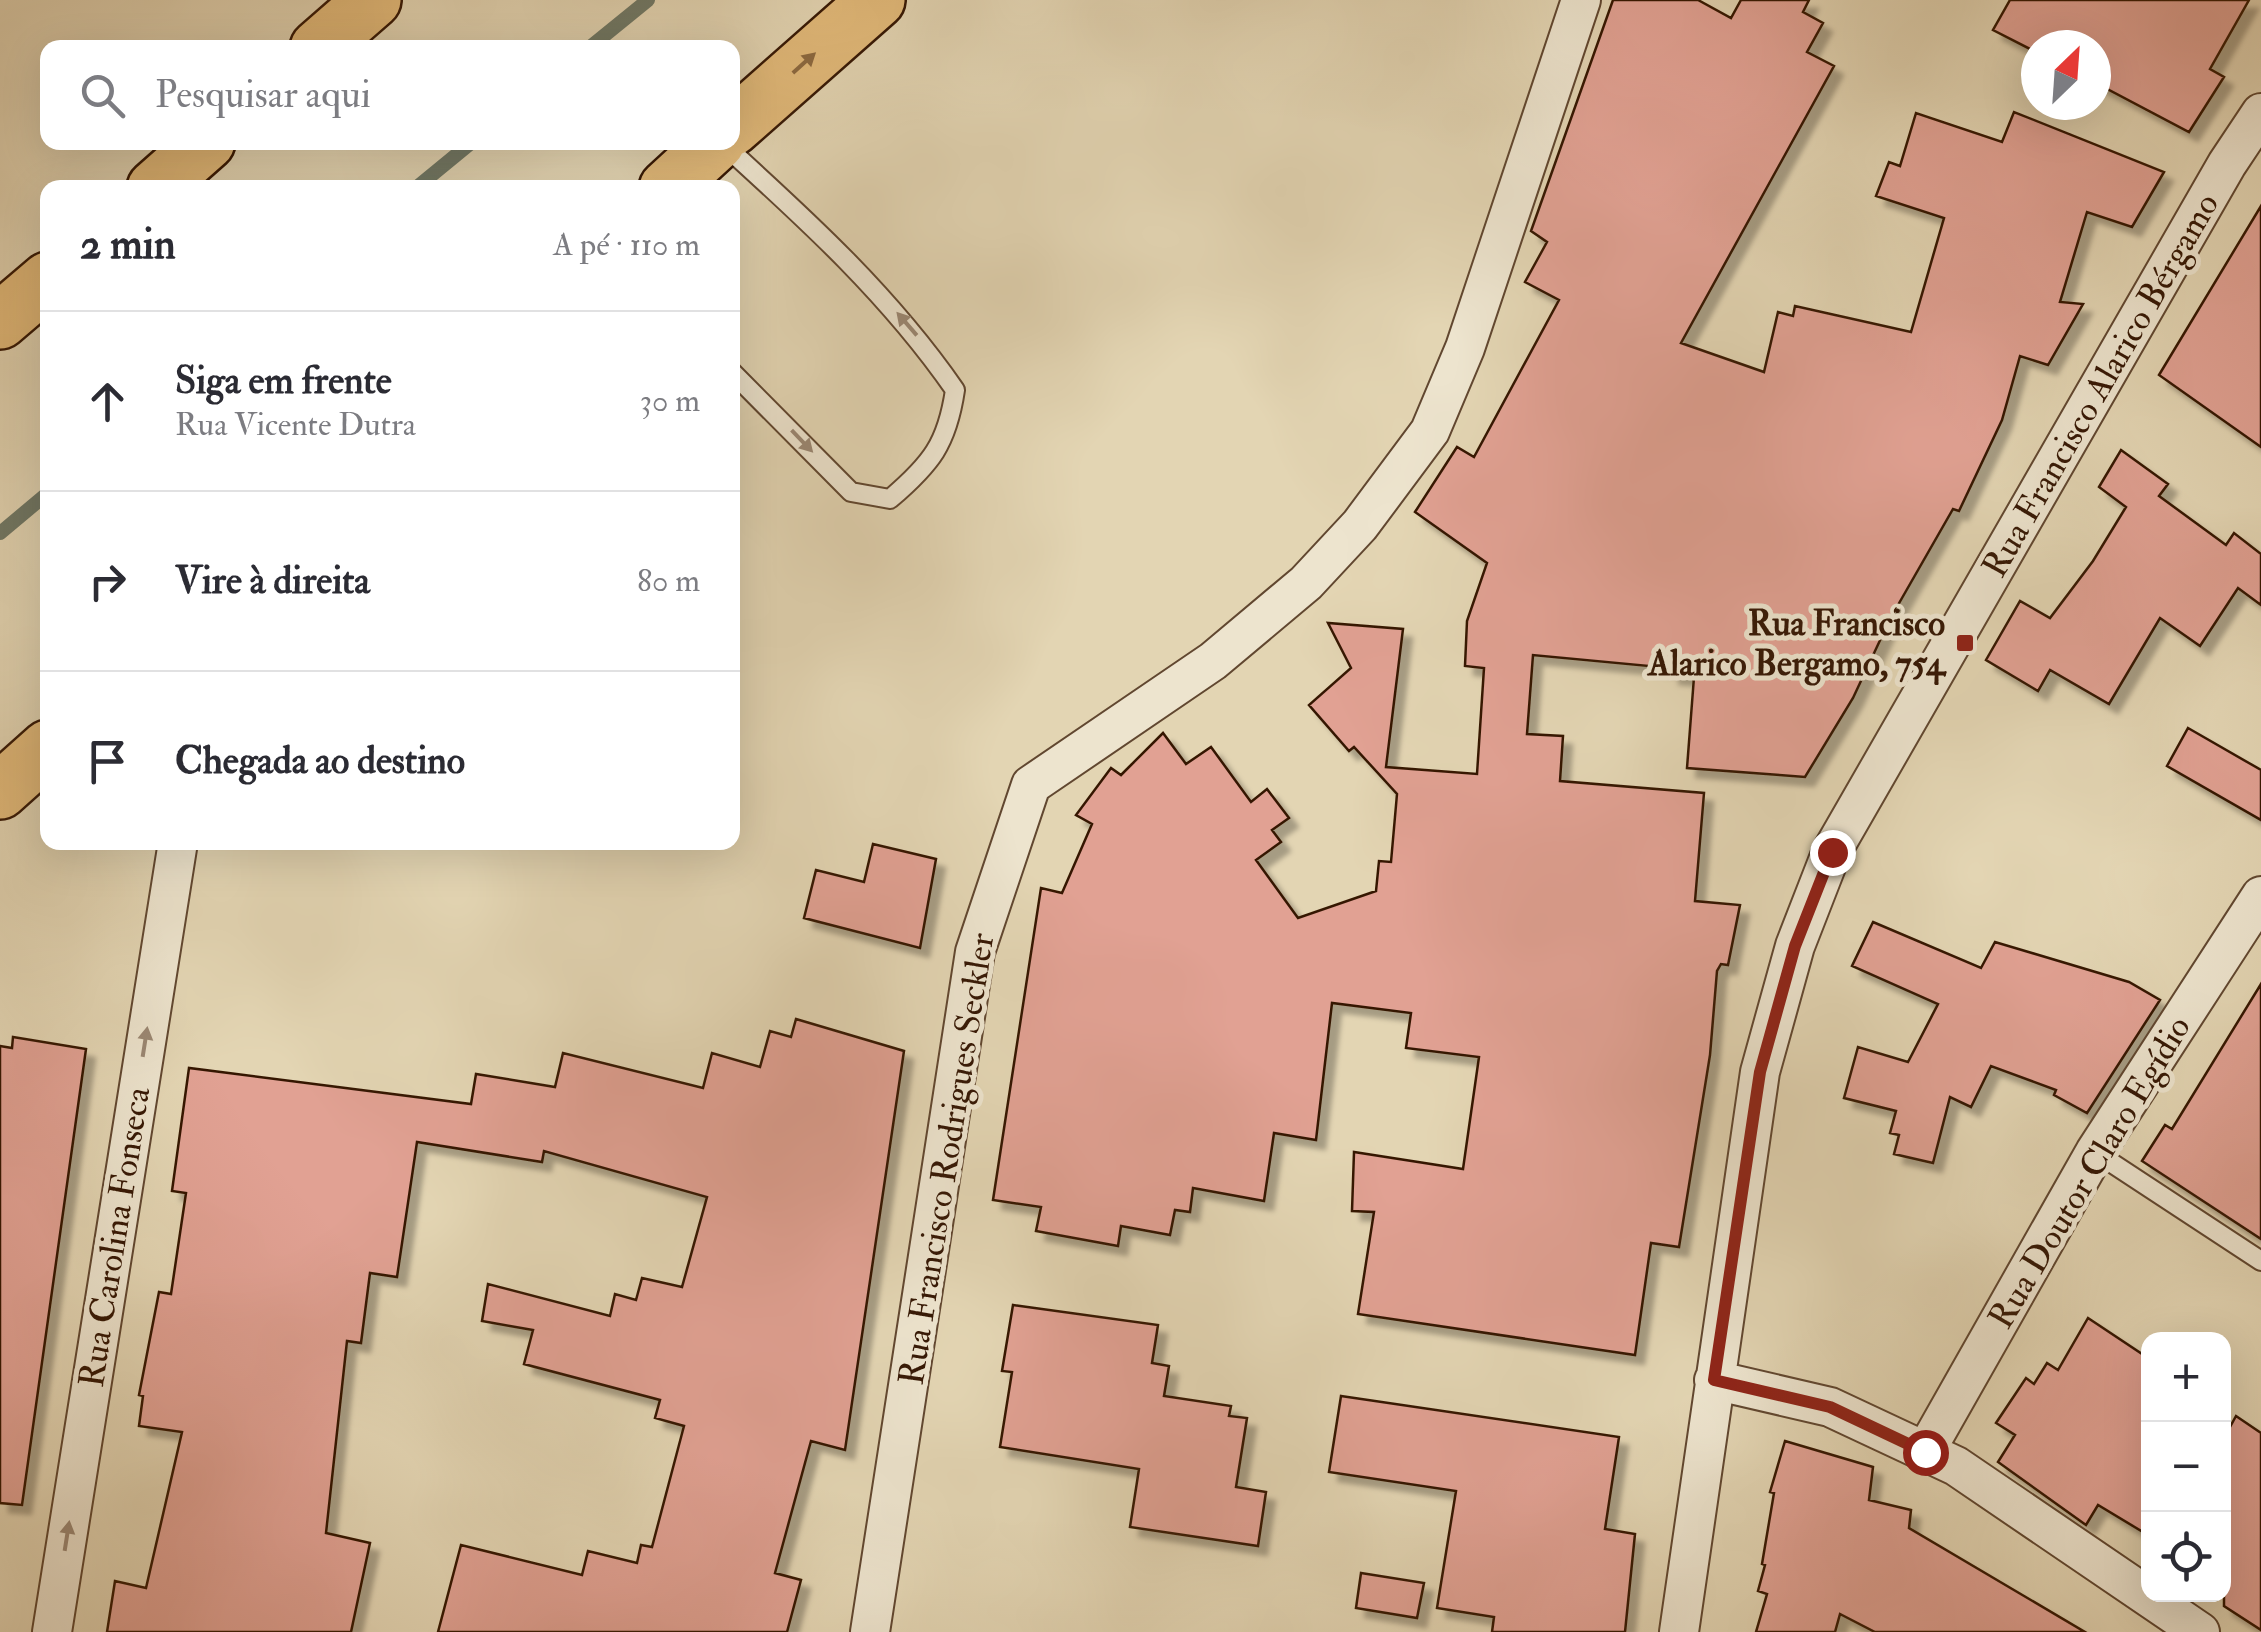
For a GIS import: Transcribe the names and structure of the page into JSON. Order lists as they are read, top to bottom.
{
  "streets": {
    "street": [
      "Rua Francisco Alarico Bérgamo",
      "Rua Francisco Rodrigues Seckler",
      "Rua Doutor Claro Egídio",
      "Rua Carolina Fonseca"
    ]
  },
  "one_way": ["Rua Carolina Fonseca"],
  "places": {
    "transit": ["Rua Francisco Alarico Bergamo, 754"]
  },
  "north": "top right",
  "page": {
    "search": "Pesquisar aqui",
    "heading": ["2 min", "A pé · 110 m"],
    "list": [
      ["Siga em frente", "Rua Vicente Dutra", "30 m"],
      ["Vire à direita", "80 m"],
      "Chegada ao destino"
    ],
    "map_buttons": ["+", "−"]
  }
}
